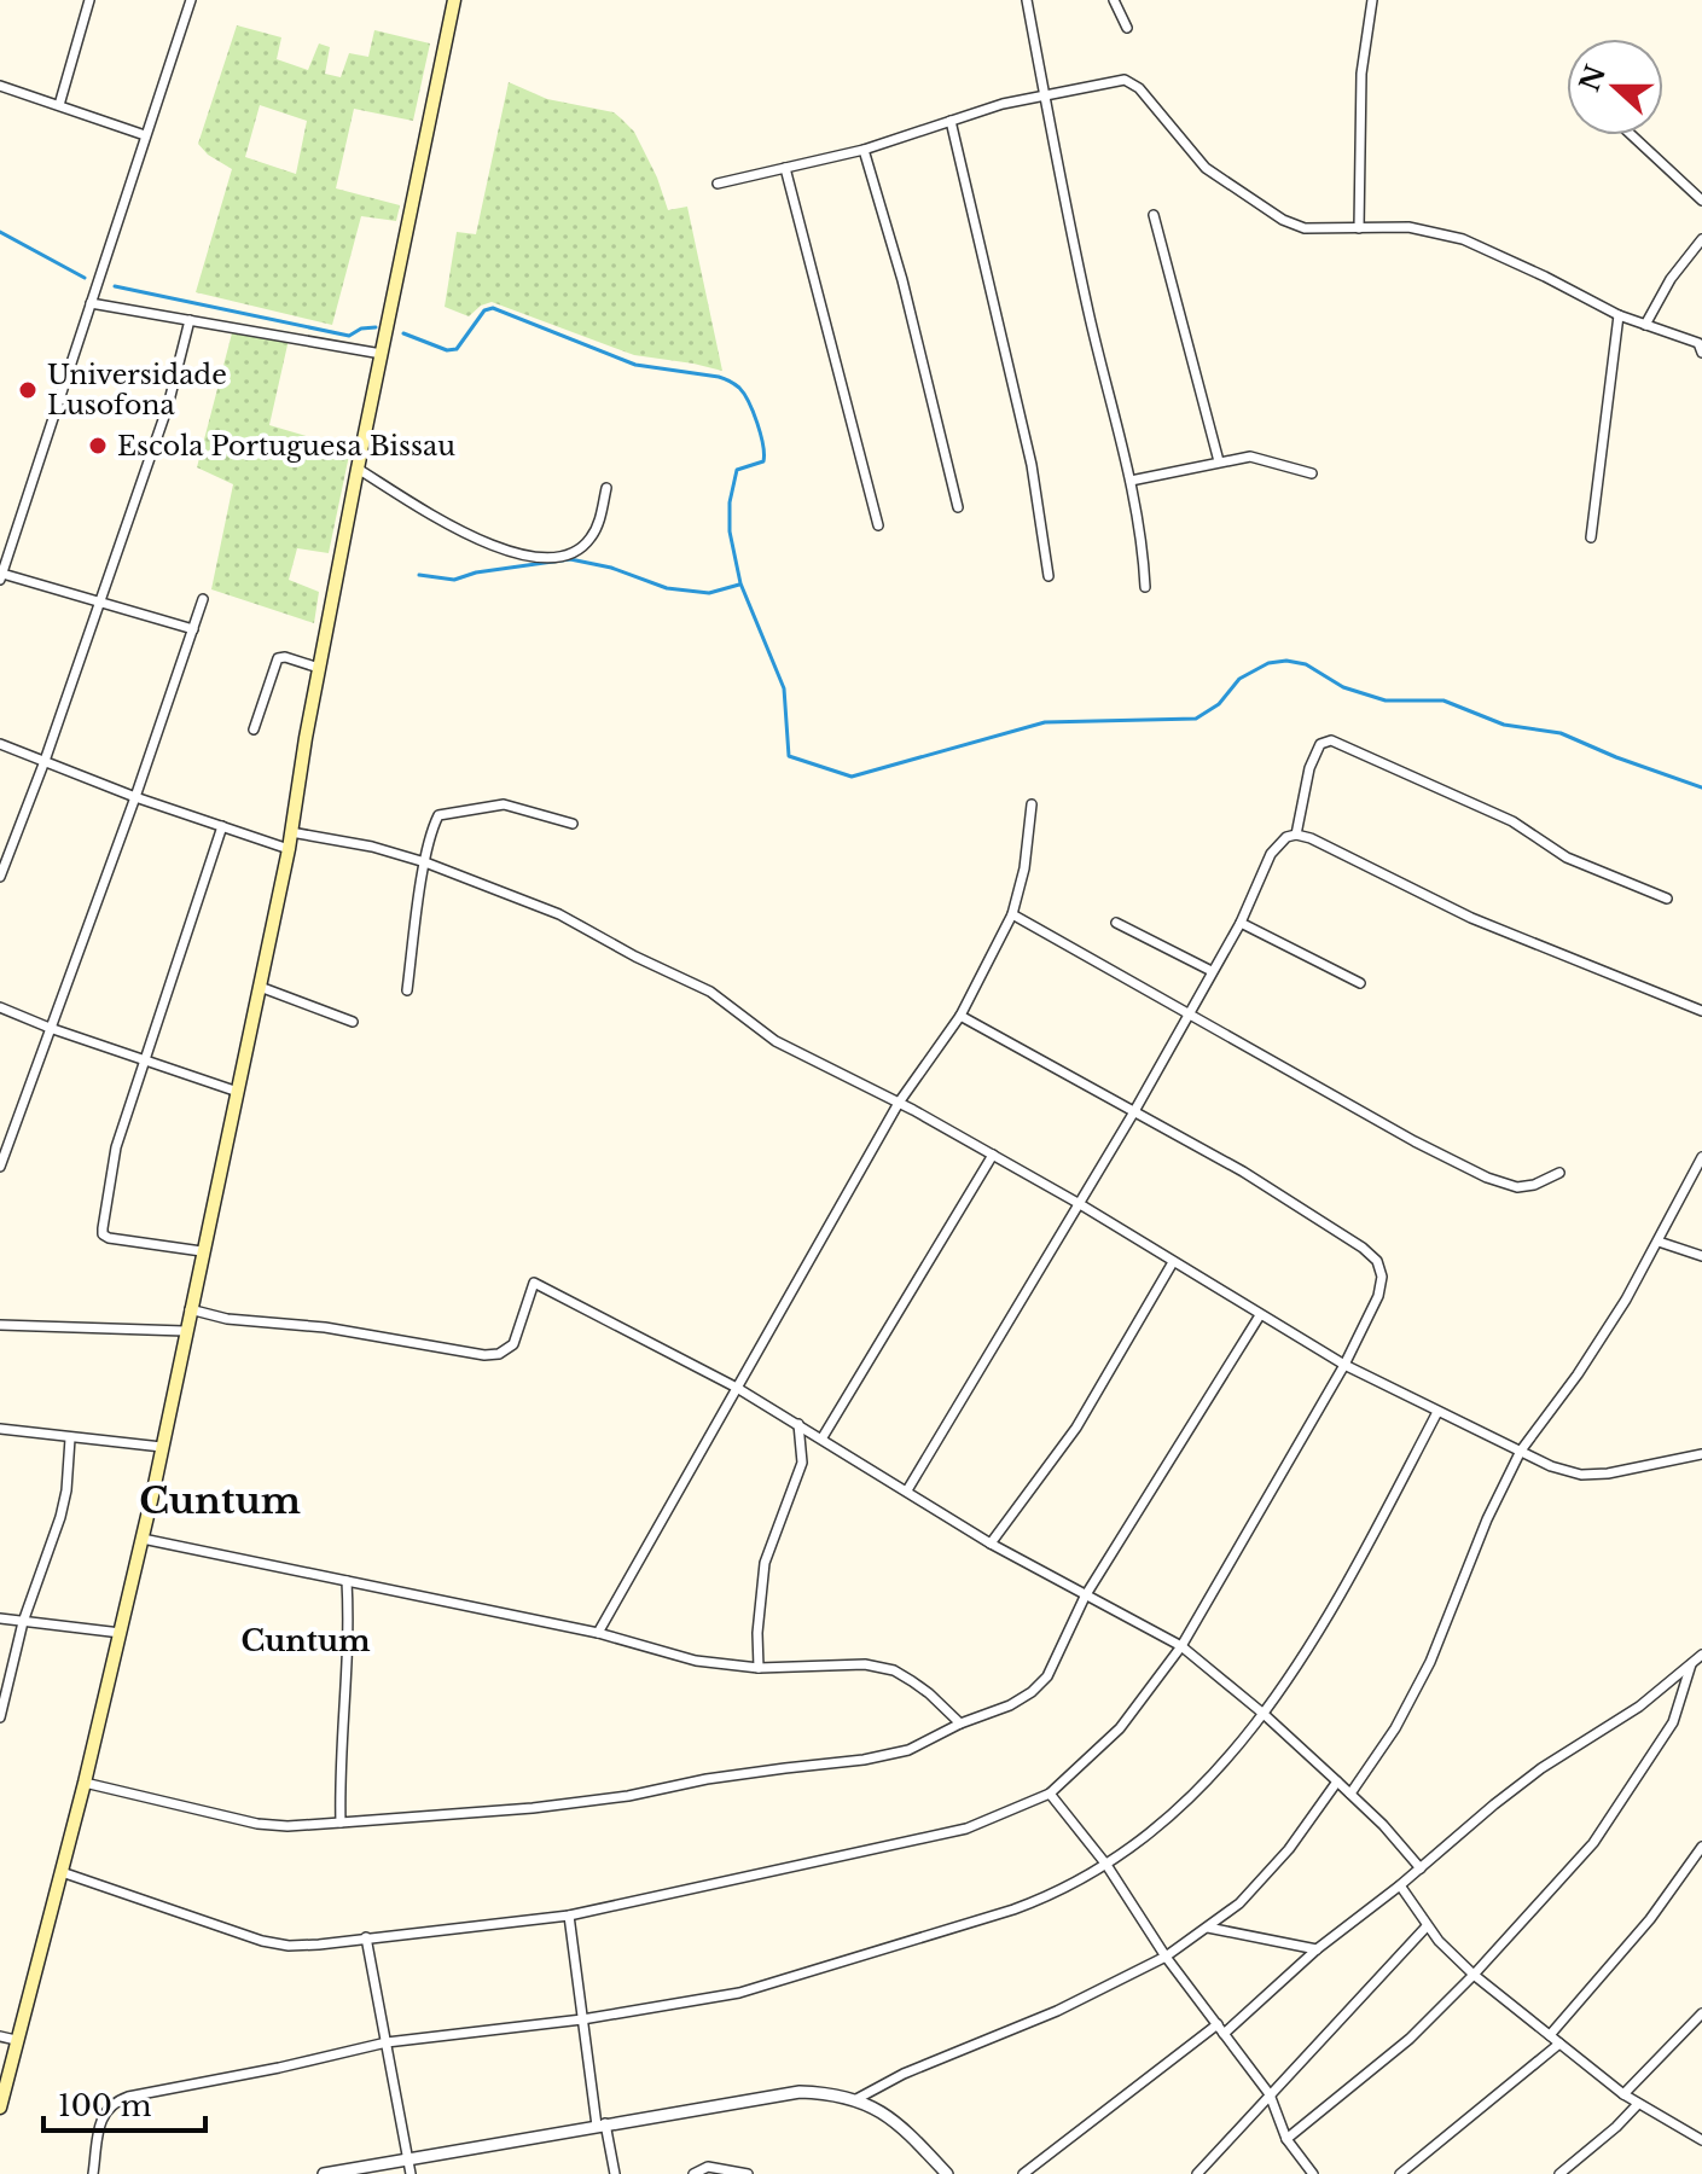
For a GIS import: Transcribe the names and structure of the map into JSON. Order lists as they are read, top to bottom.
{
  "districts": ["Cuntum", "Cuntum"],
  "places": ["Universidade Lusofona", "Escola Portuguesa Bissau"],
  "scale_bar": "100 m",
  "north": "left"
}
